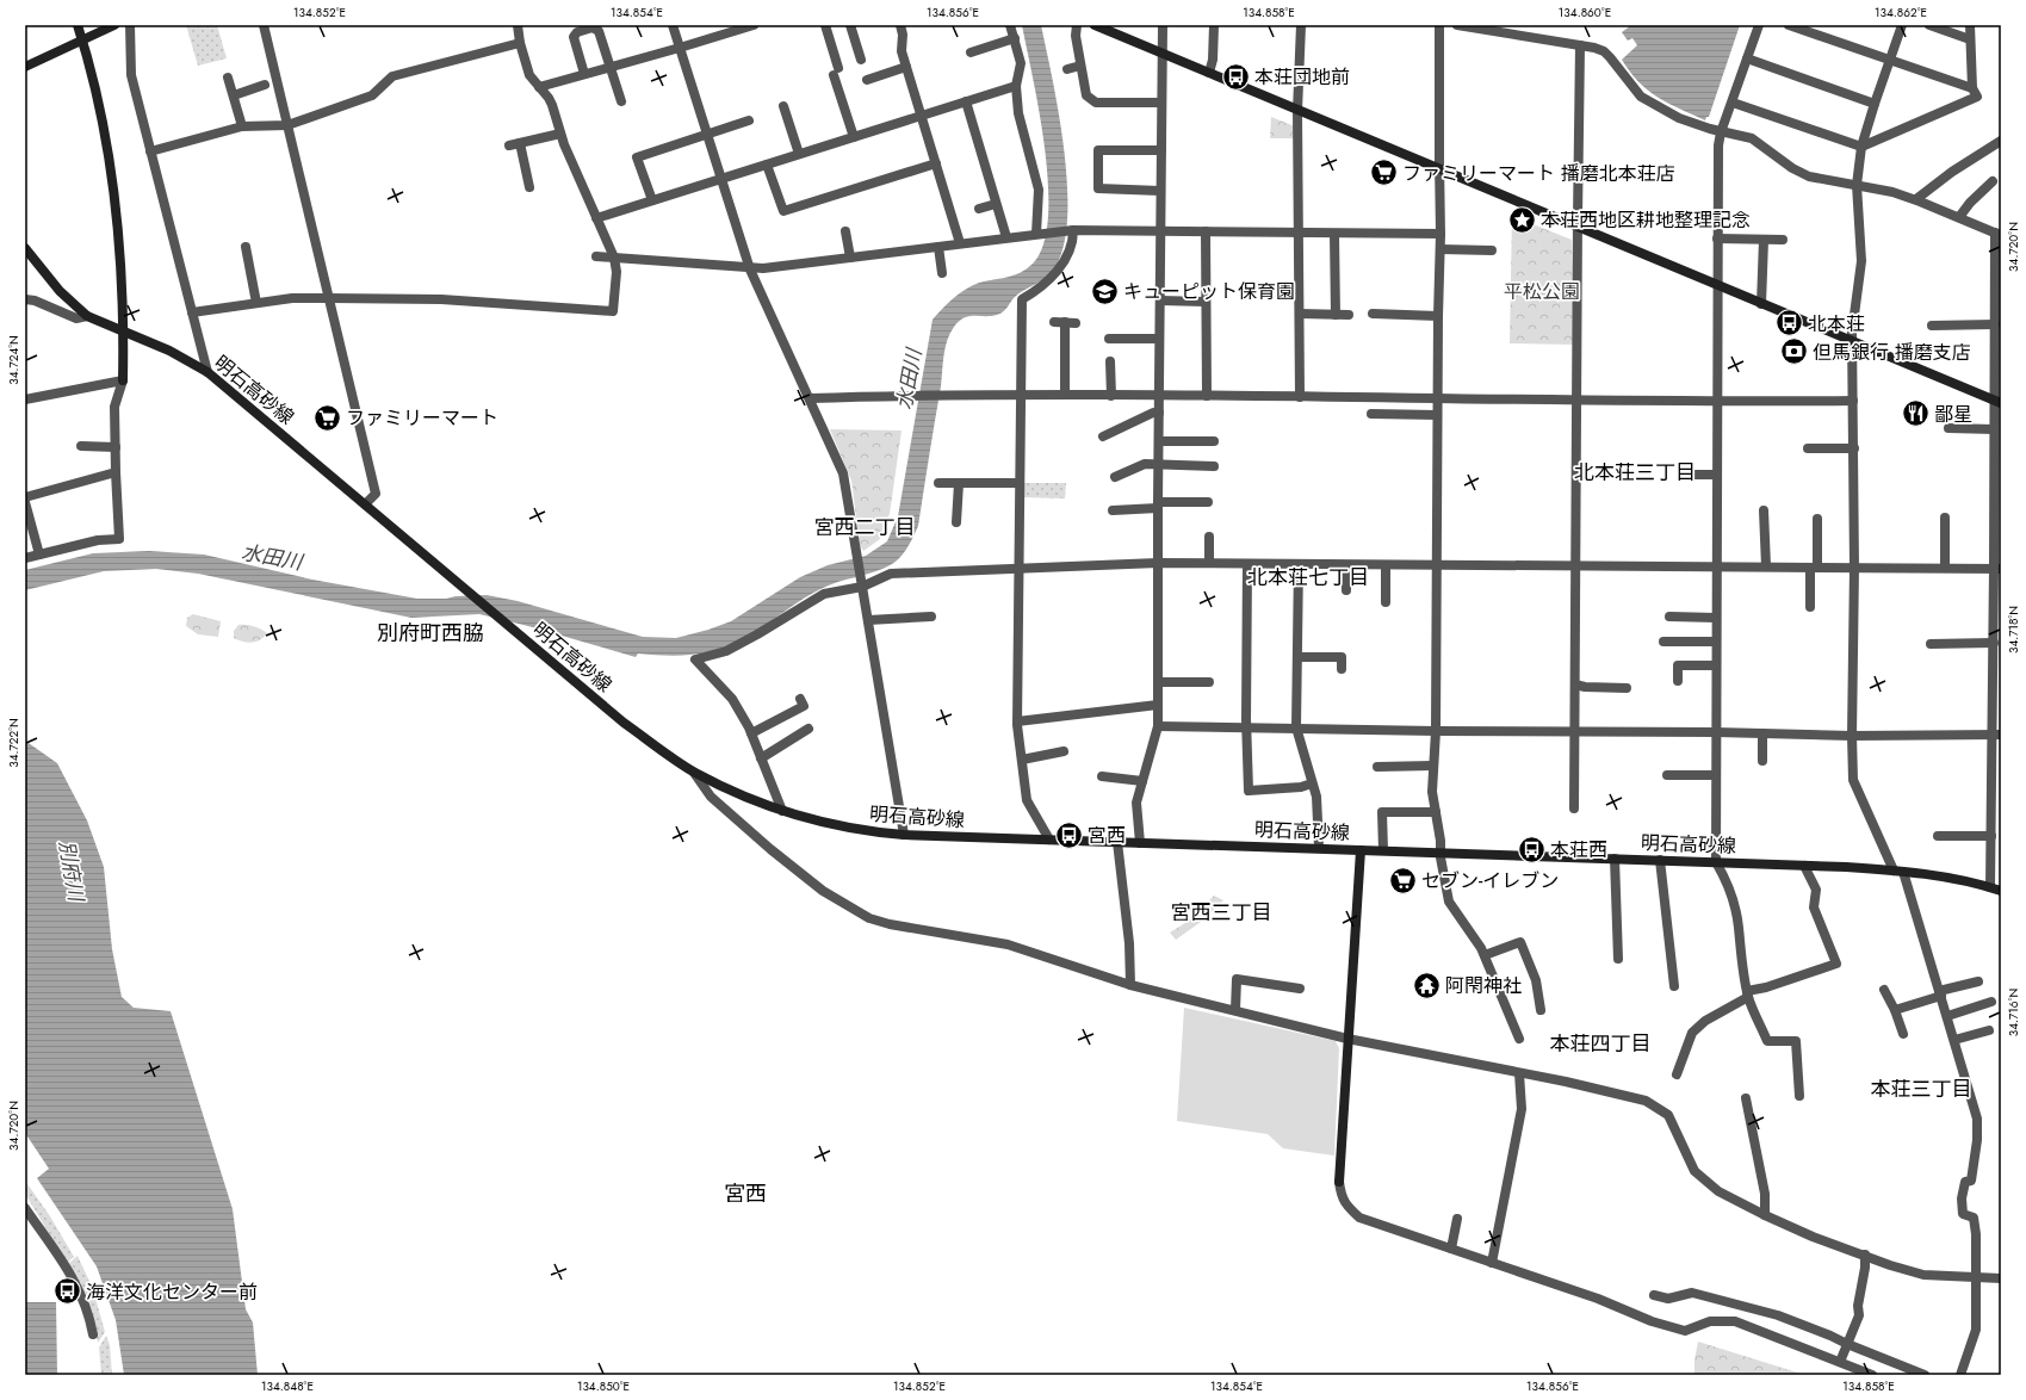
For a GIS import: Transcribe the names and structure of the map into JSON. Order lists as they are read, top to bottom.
{
  "streets": {
    "main road": ["明石高砂線"]
  },
  "districts": [
    "北本荘三丁目",
    "宮西二丁目",
    "北本荘七丁目",
    "別府町西脇",
    "宮西三丁目",
    "本荘四丁目",
    "本荘三丁目",
    "宮西"
  ],
  "water": ["水田川", "別府川"],
  "parks": ["平松公園"],
  "places": {
    "bus stop": [
      "本荘団地前",
      "北本荘",
      "宮西",
      "本荘西",
      "海洋文化センター前"
    ],
    "supermarket": ["ファミリーマート 播磨北本荘店", "ファミリーマート", "セブン-イレブン"],
    "place": ["本荘西地区耕地整理記念"],
    "school or university": ["キューピット保育園"],
    "bank": ["但馬銀行 播磨支店"],
    "restaurant": ["鄙星"],
    "temple": ["阿閇神社"]
  },
  "coordinates": [
    "134.852°E",
    "134.854°E",
    "134.856°E",
    "134.858°E",
    "134.860°E",
    "134.862°E",
    "34.720°N",
    "34.724°N",
    "34.718°N",
    "34.722°N",
    "34.716°N",
    "134.848°E",
    "134.850°E"
  ]
}
